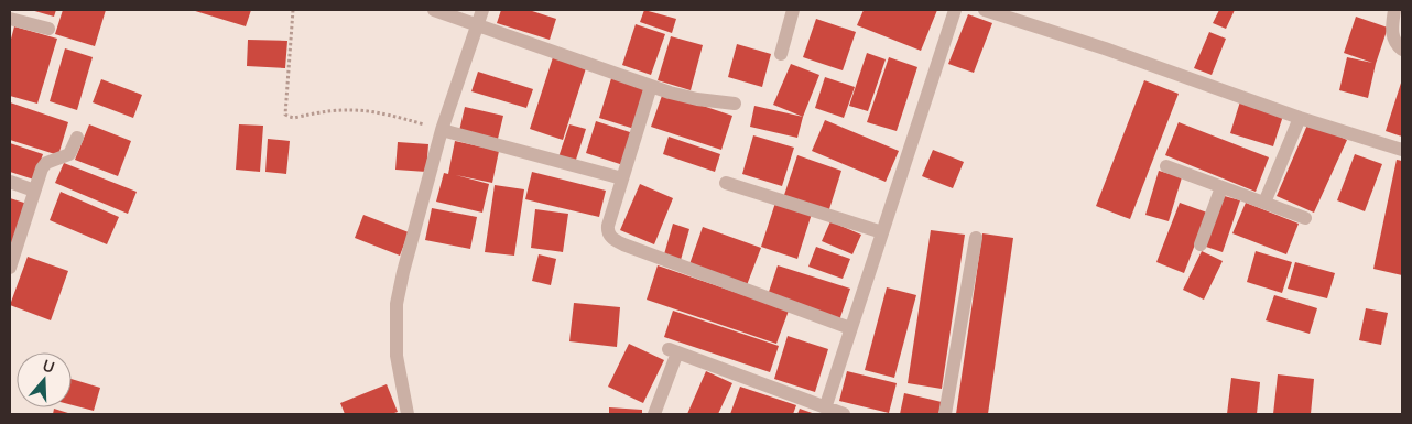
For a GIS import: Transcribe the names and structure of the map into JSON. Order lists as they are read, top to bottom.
{
  "north": "top"
}
